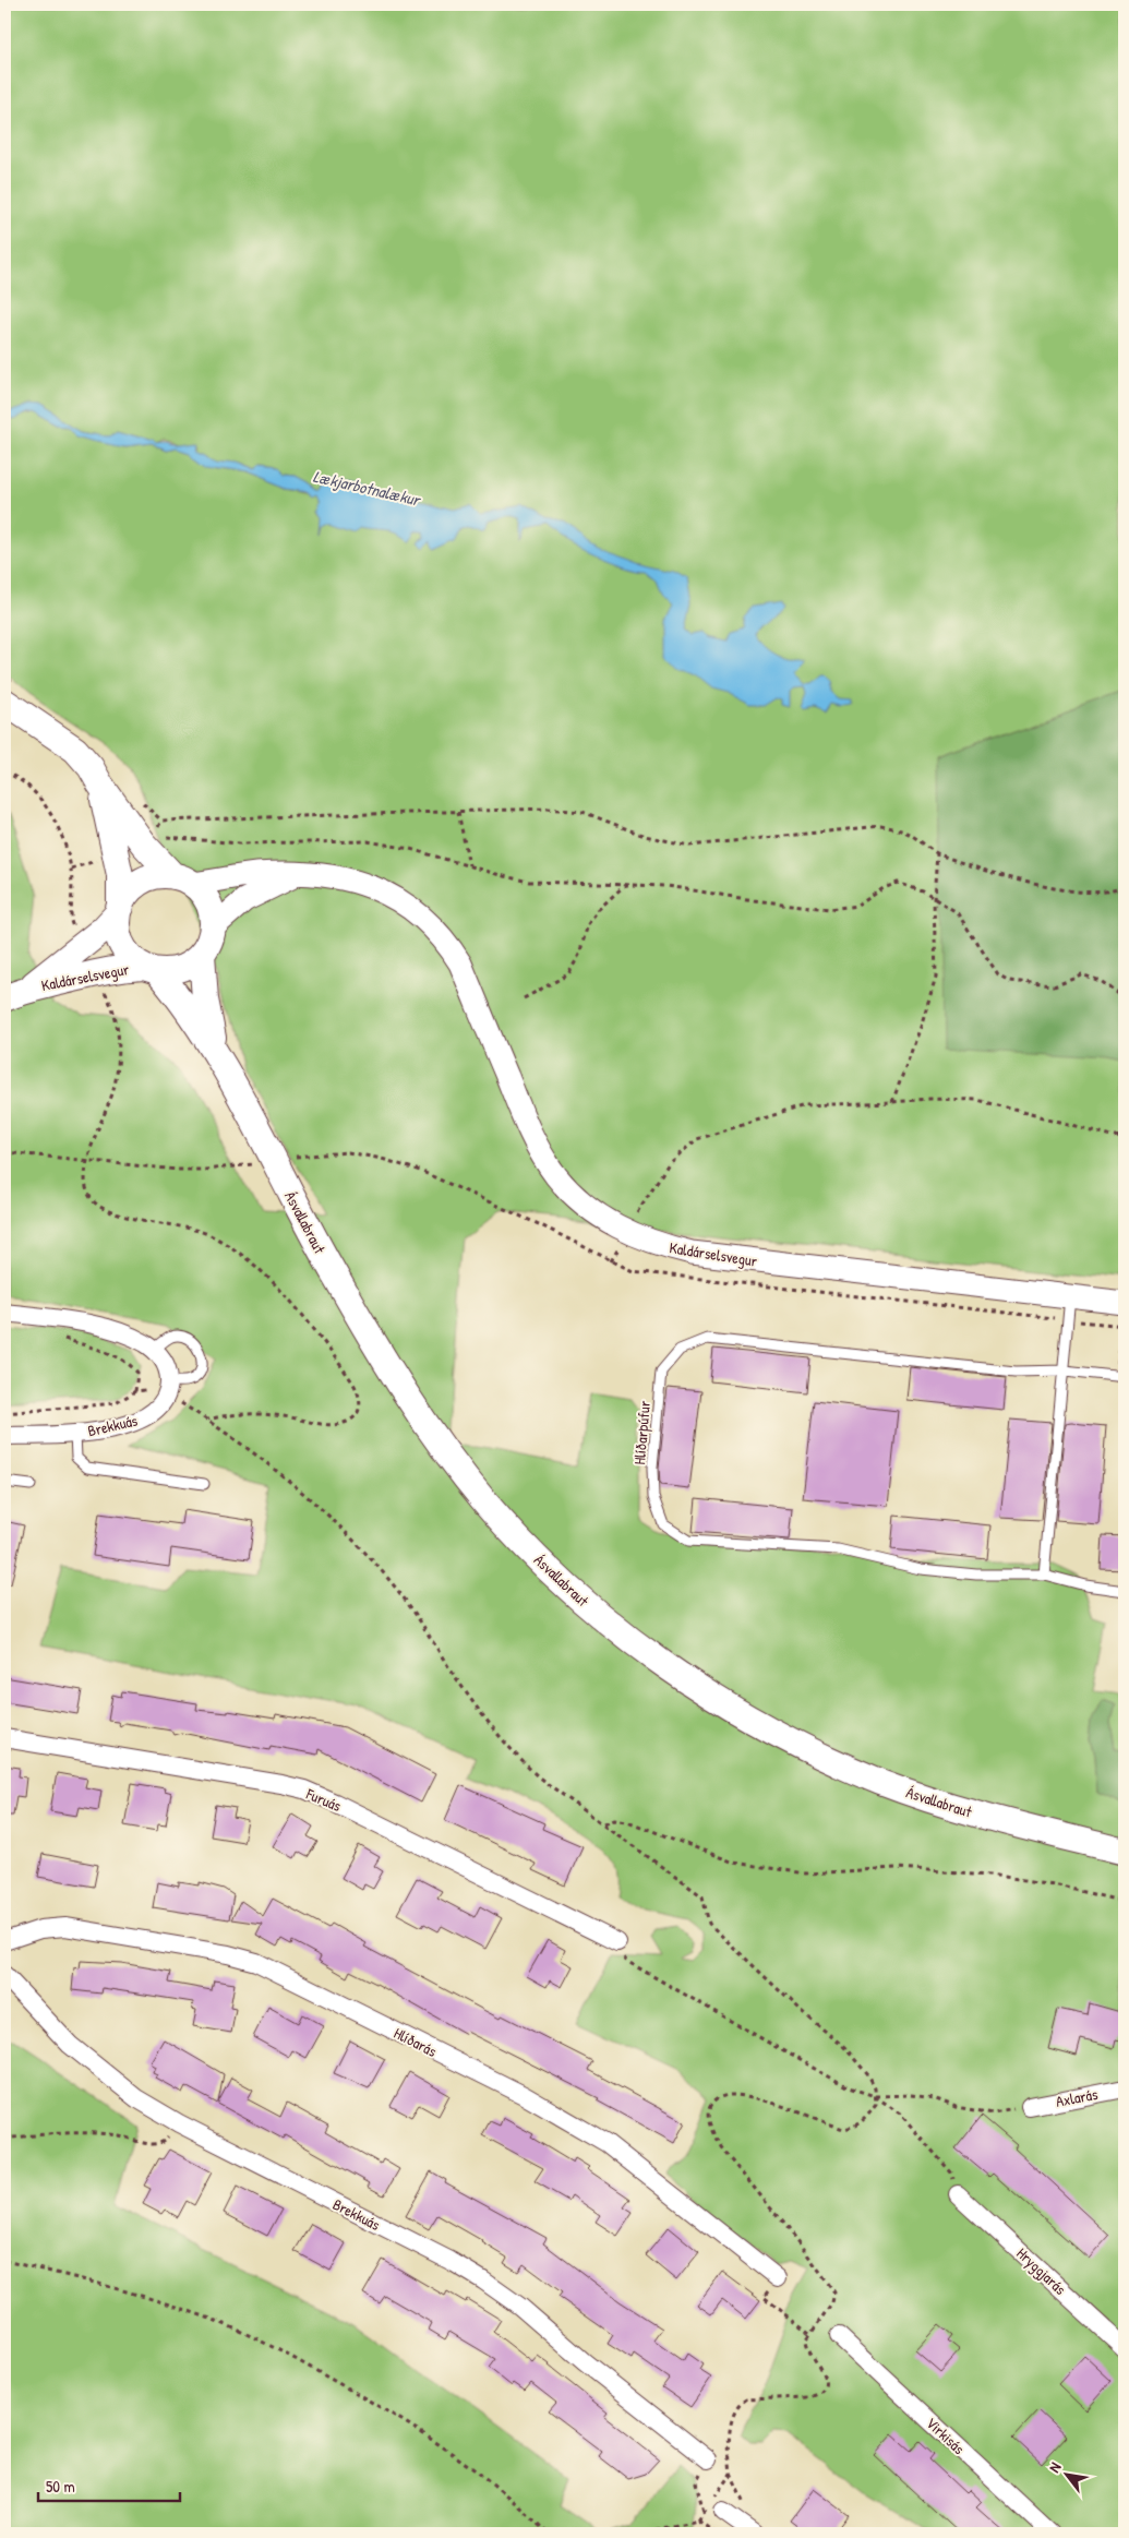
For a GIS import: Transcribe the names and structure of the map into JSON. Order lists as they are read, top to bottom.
{
  "streets": {
    "main road": ["Kaldárselsvegur", "Ásvallabraut"],
    "street": [
      "Brekkuás",
      "Furuás",
      "Hlíðarás",
      "Axlarás",
      "Hryggjarás",
      "Virkisás"
    ],
    "lane": ["Hlíðarþúfur"]
  },
  "crossings": [
    ["Kaldárselsvegur", "Ásvallabraut"]
  ],
  "water": ["Lækjarbotnalækur"],
  "scale_bar": "50 m",
  "north": "top left"
}
